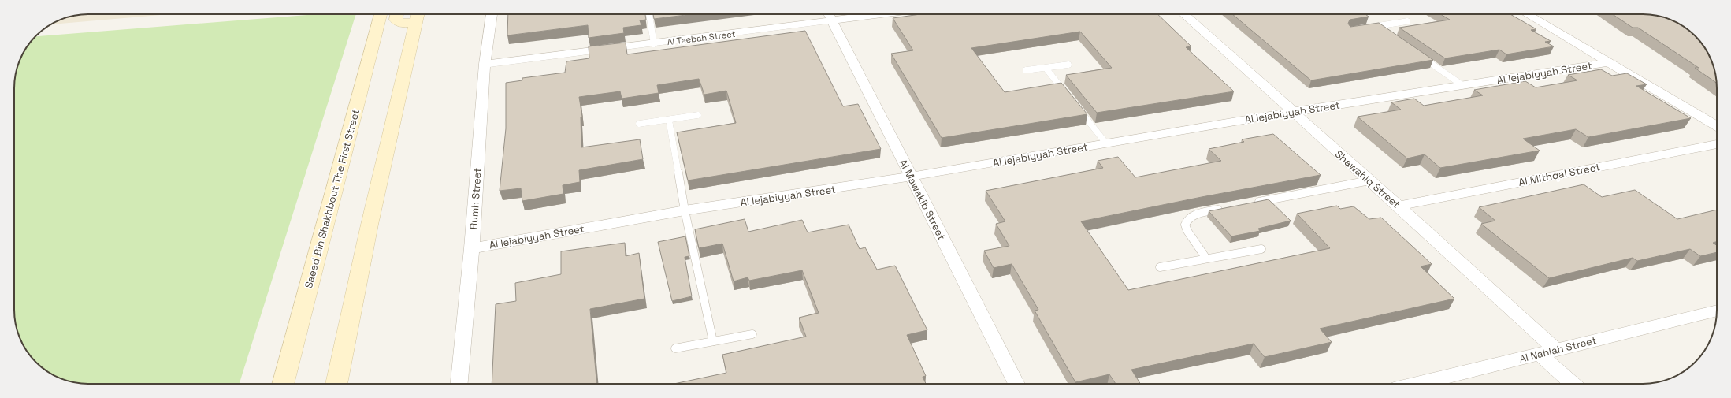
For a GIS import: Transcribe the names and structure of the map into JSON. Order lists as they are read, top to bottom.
{
  "streets": {
    "main road": ["Saeed Bin Shakhbout The First Street"],
    "street": [
      "Al Teebah Street",
      "Al Iejabiyyah Street",
      "Al Mithqal Street",
      "Shawahiq Street",
      "Rumh Street",
      "Al Mawakib Street",
      "Al Nahlah Street"
    ]
  },
  "crossings": [
    ["Al Teebah Street", "Rumh Street"],
    ["Al Teebah Street", "Al Mawakib Street"],
    ["Al Iejabiyyah Street", "Shawahiq Street"],
    ["Al Iejabiyyah Street", "Rumh Street"],
    ["Al Iejabiyyah Street", "Al Mawakib Street"],
    ["Al Mithqal Street", "Shawahiq Street"],
    ["Shawahiq Street", "Al Nahlah Street"]
  ]
}
